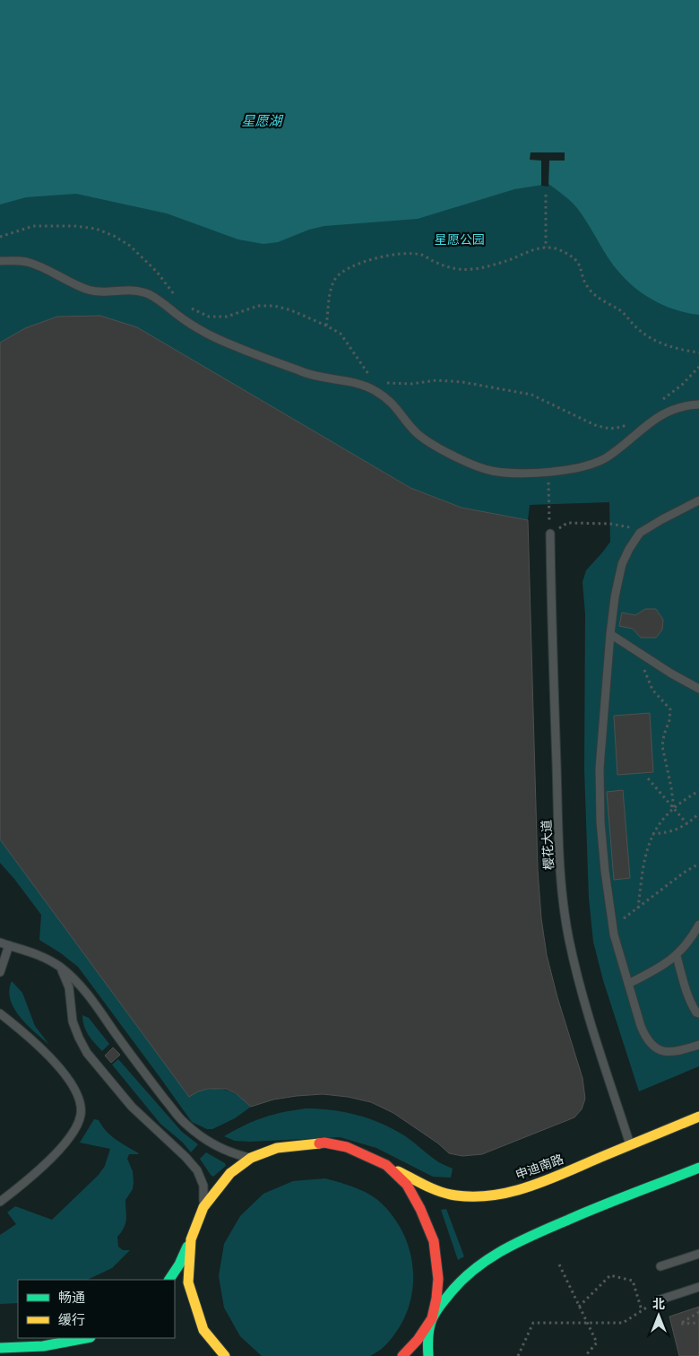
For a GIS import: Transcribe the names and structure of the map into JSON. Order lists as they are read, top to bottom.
{
  "streets": {
    "street": ["申迪南路"],
    "lane": ["樱花大道"]
  },
  "crossings": [
    ["樱花大道", "申迪南路"]
  ],
  "water": ["星愿湖"],
  "parks": ["星愿公园"],
  "legend": ["畅通", "缓行"],
  "north": "top"
}
